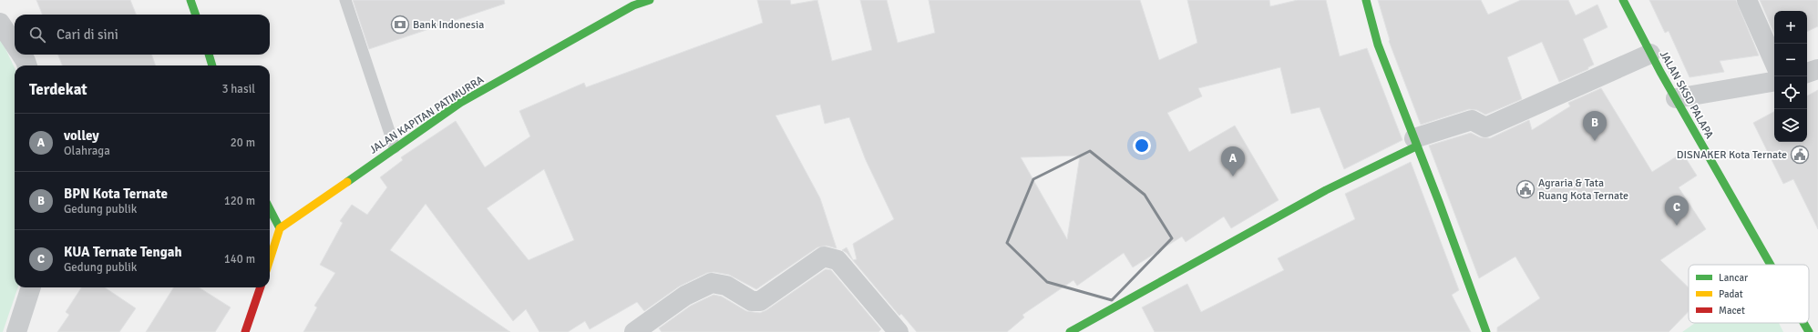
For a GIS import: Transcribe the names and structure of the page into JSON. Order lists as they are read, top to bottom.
{
  "streets": {
    "street": ["JALAN SKSD PALAPA", "JALAN KAPITAN PATIMURRA"]
  },
  "places": {
    "bank": ["Bank Indonesia"],
    "public building": ["DISNAKER Kota Ternate", "Agraria & Tata Ruang Kota Ternate"]
  },
  "legend": ["Lancar", "Padat", "Macet"],
  "page": {
    "map_buttons": ["+", "−"],
    "search": "Cari di sini",
    "heading": ["Terdekat", "3 hasil"],
    "pins": ["B", "A", "C"],
    "list": [
      {
        "mark": "A",
        "name": "volley",
        "note": "Olahraga",
        "value": "20 m"
      },
      {
        "mark": "B",
        "name": "BPN Kota Ternate",
        "note": "Gedung publik",
        "value": "120 m"
      },
      {
        "mark": "C",
        "name": "KUA Ternate Tengah",
        "note": "Gedung publik",
        "value": "140 m"
      }
    ]
  }
}
